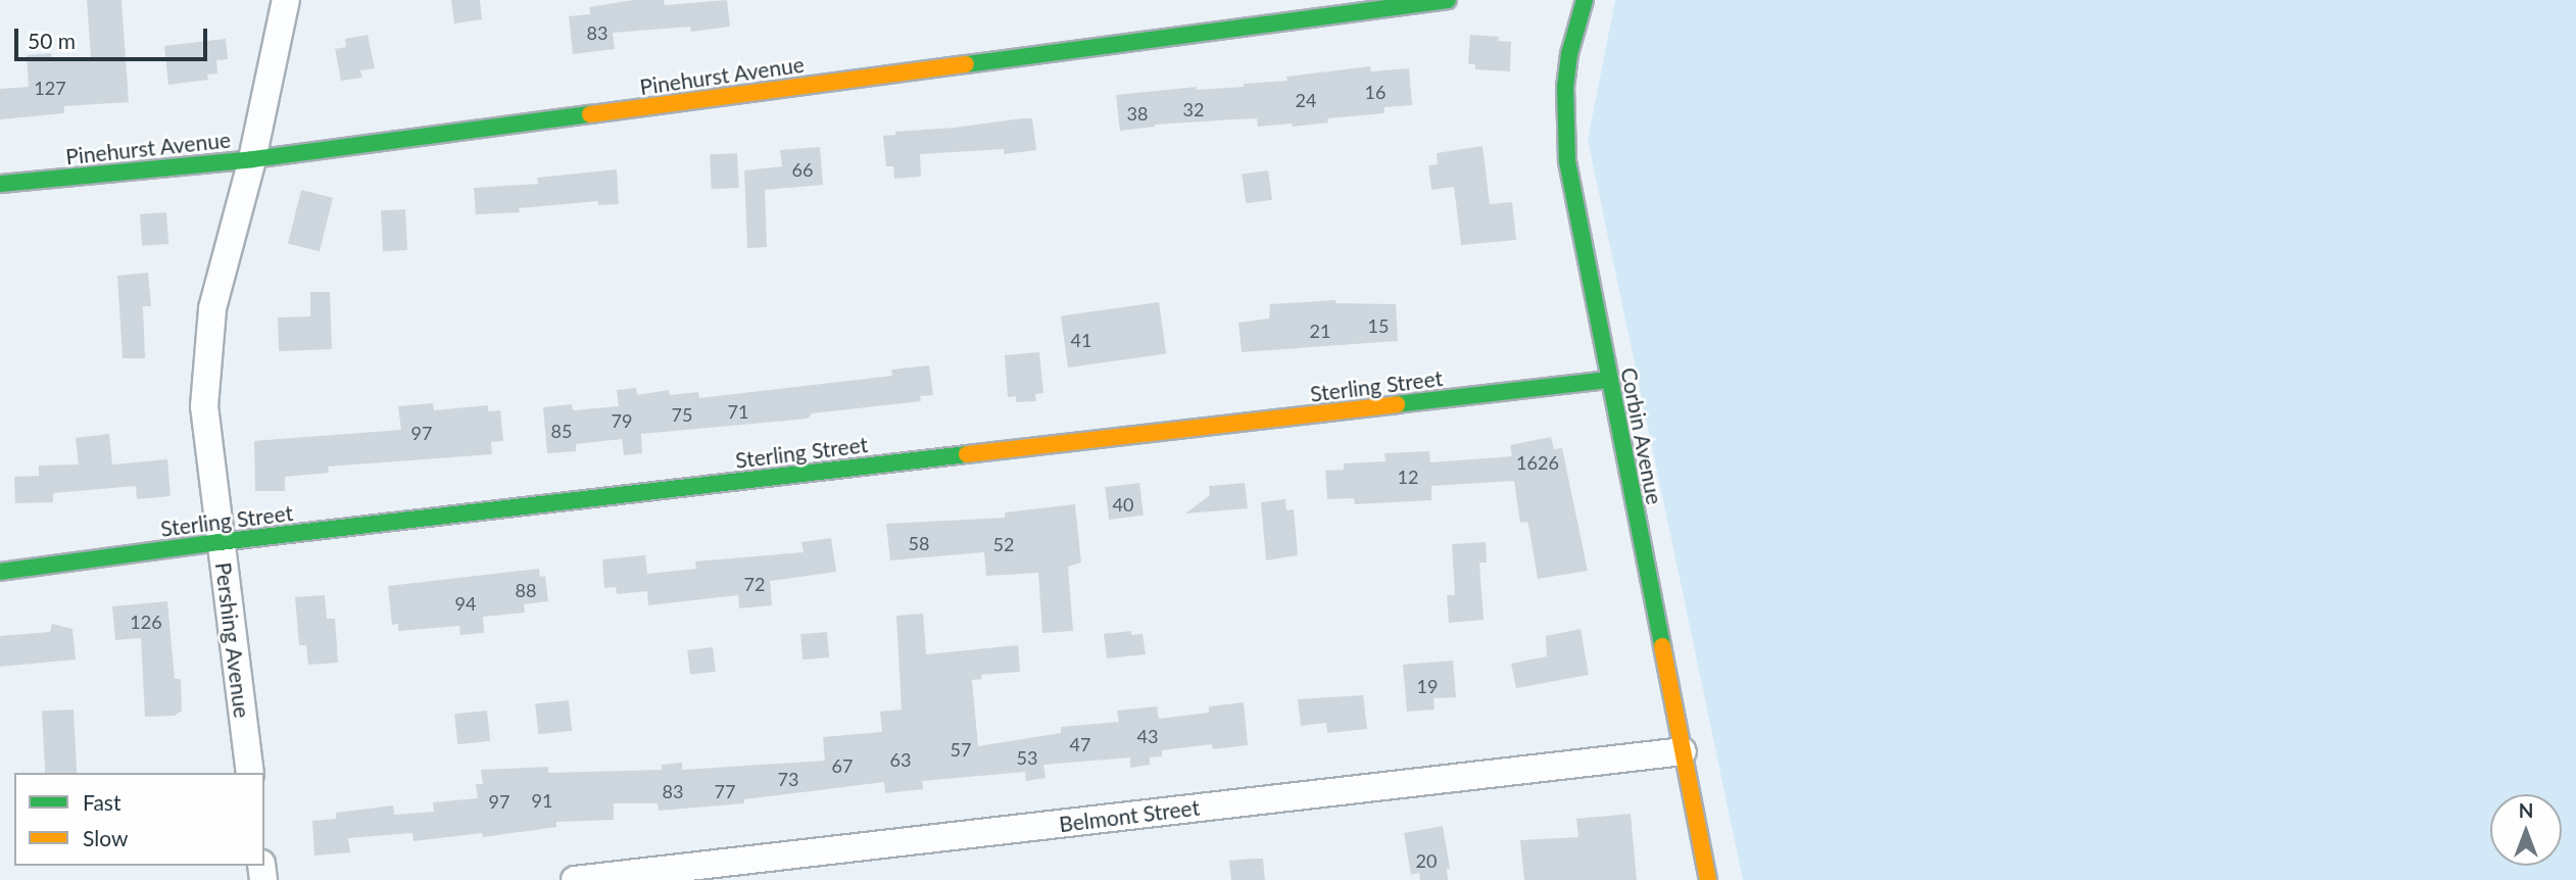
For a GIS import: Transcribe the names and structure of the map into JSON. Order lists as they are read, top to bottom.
{
  "streets": {
    "street": [
      "Pinehurst Avenue",
      "Sterling Street",
      "Corbin Avenue",
      "Pershing Avenue",
      "Belmont Street"
    ]
  },
  "crossings": [
    ["Pinehurst Avenue", "Pershing Avenue"],
    ["Sterling Street", "Corbin Avenue"],
    ["Sterling Street", "Pershing Avenue"],
    ["Corbin Avenue", "Belmont Street"]
  ],
  "house_numbers": [
    "83",
    "127",
    "16",
    "24",
    "32",
    "38",
    "66",
    "15",
    "21",
    "41",
    "71",
    "75",
    "79",
    "85",
    "97",
    "1626",
    "12",
    "40",
    "58",
    "52",
    "72",
    "88",
    "94",
    "126",
    "19",
    "43",
    "47",
    "57",
    "53",
    "63",
    "67",
    "73",
    "83",
    "77",
    "91",
    "97",
    "20"
  ],
  "legend": ["Fast", "Slow"],
  "scale_bar": "50 m",
  "north": "top"
}
